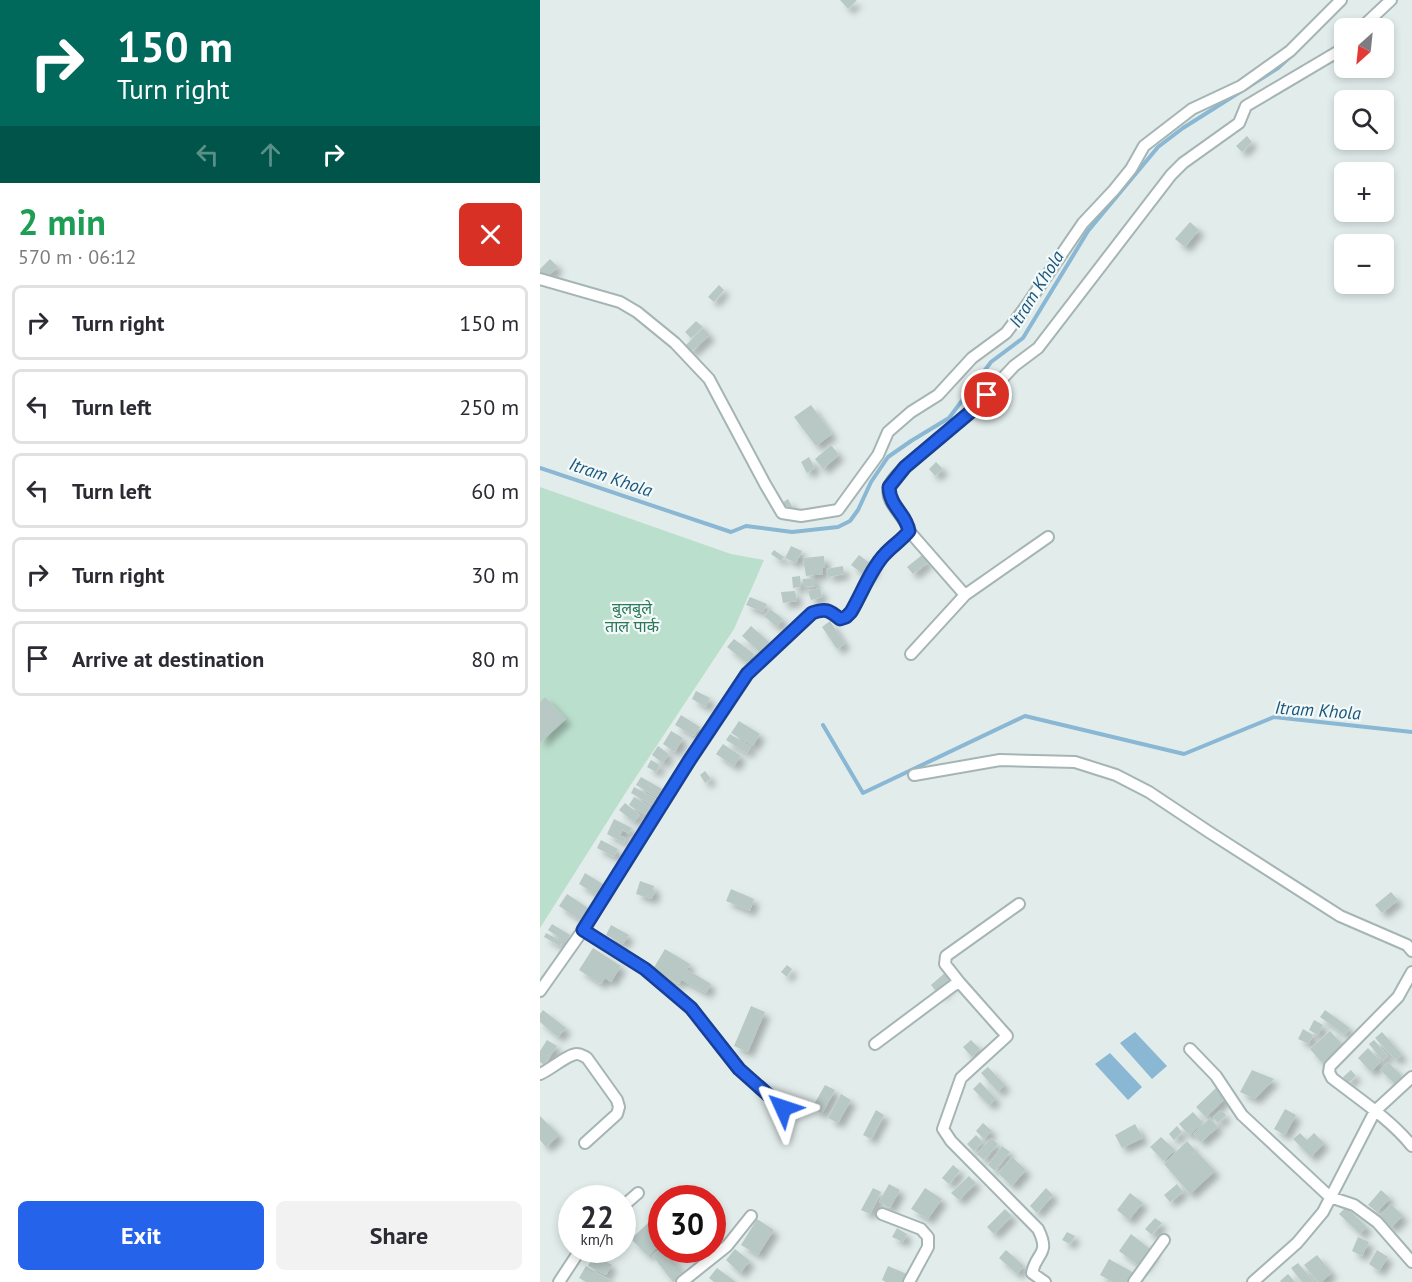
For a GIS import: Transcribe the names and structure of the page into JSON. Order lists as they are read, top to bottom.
{
  "water": ["Itram Khola"],
  "parks": ["बुलबुले ताल पार्क"],
  "north": "bottom left",
  "page": {
    "turn": ["150 m", "Turn right"],
    "map_buttons": ["+", "−"],
    "heading": ["2 min", "570 m · 06:12"],
    "list": [
      {
        "name": "Turn right",
        "value": "150 m"
      },
      {
        "name": "Turn left",
        "value": "250 m"
      },
      {
        "name": "Turn left",
        "value": "60 m"
      },
      {
        "name": "Turn right",
        "value": "30 m"
      },
      {
        "name": "Arrive at destination",
        "value": "80 m"
      }
    ],
    "speed": "22 km/h",
    "limit": "30",
    "buttons": ["Exit", "Share"]
  }
}
